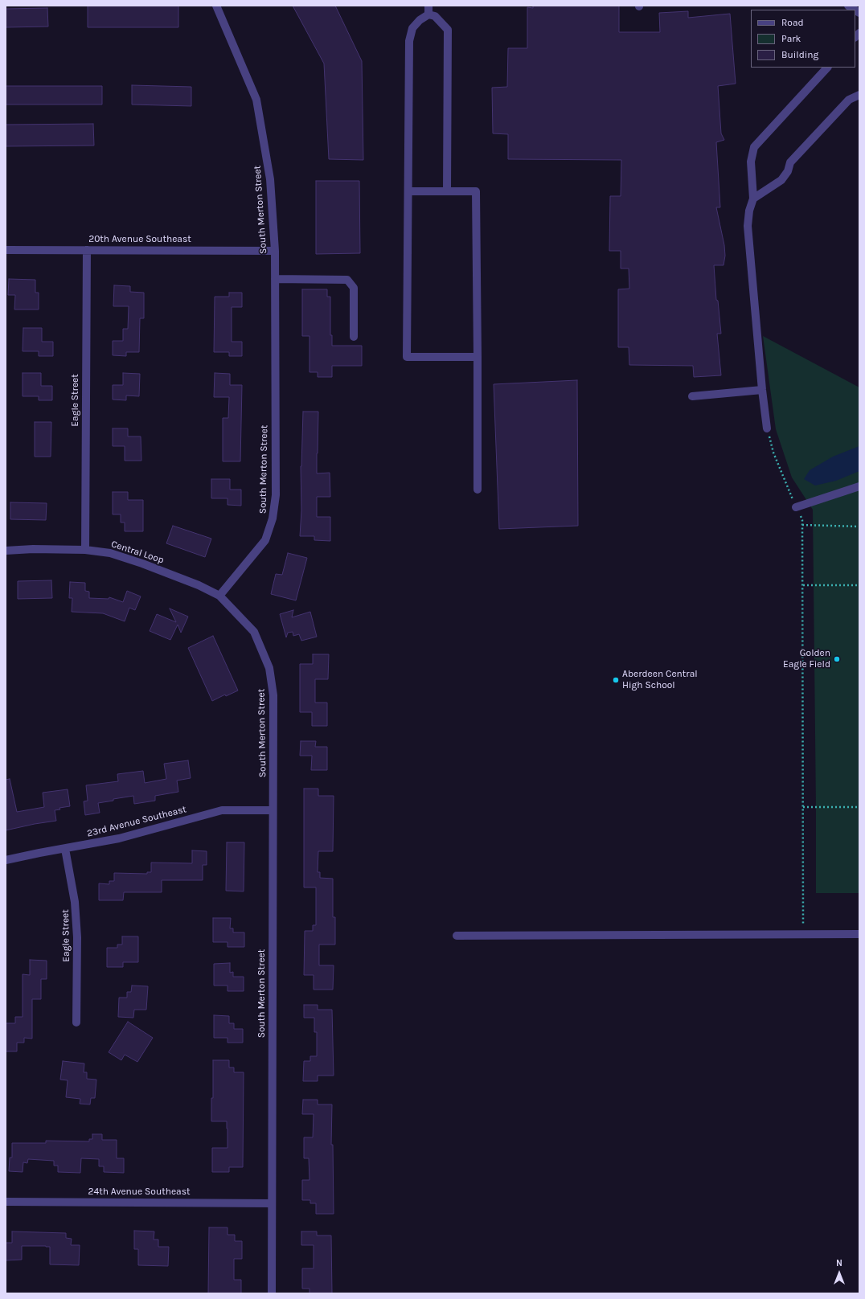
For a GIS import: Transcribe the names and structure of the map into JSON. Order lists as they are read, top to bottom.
{
  "streets": {
    "street": [
      "South Merton Street",
      "20th Avenue Southeast",
      "Eagle Street",
      "Central Loop",
      "23rd Avenue Southeast",
      "24th Avenue Southeast"
    ]
  },
  "crossings": [
    ["South Merton Street", "20th Avenue Southeast"],
    ["South Merton Street", "Central Loop"],
    ["South Merton Street", "23rd Avenue Southeast"],
    ["South Merton Street", "24th Avenue Southeast"],
    ["20th Avenue Southeast", "Eagle Street"],
    ["Eagle Street", "Central Loop"],
    ["Eagle Street", "23rd Avenue Southeast"]
  ],
  "places": ["Golden Eagle Field", "Aberdeen Central High School"],
  "legend": ["Road", "Park", "Building"],
  "north": "top"
}
